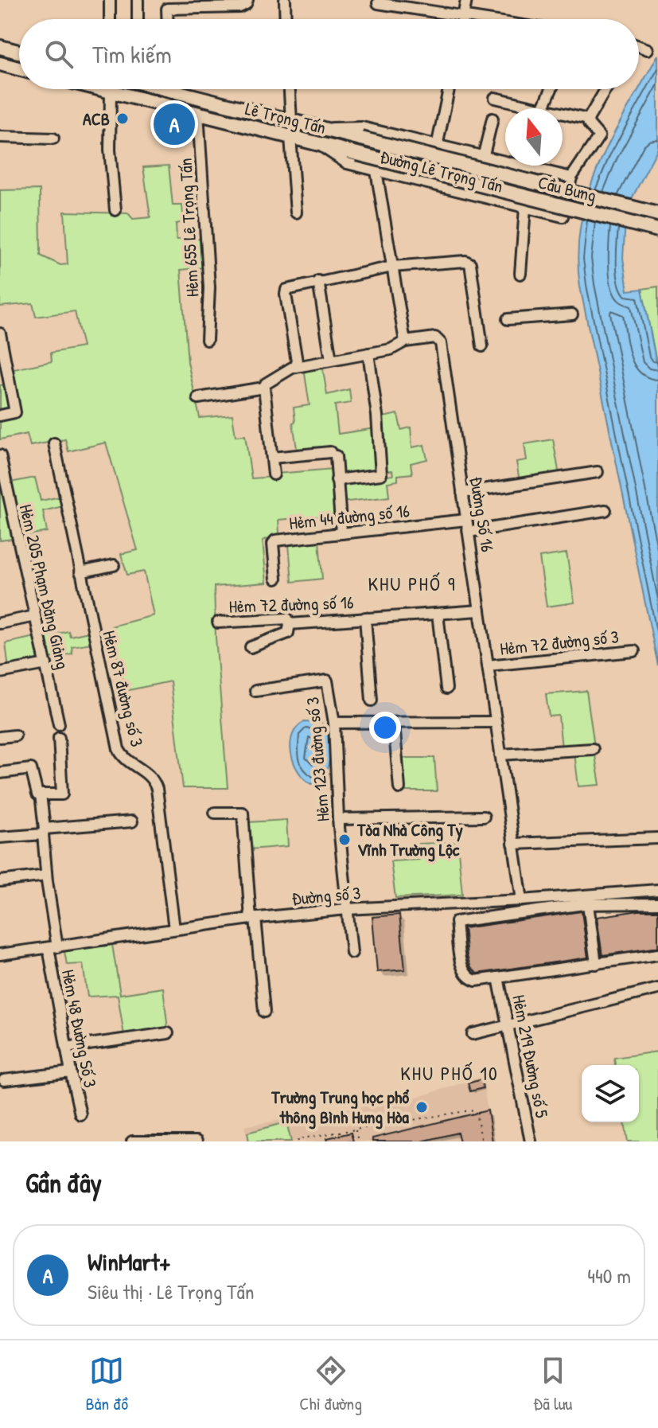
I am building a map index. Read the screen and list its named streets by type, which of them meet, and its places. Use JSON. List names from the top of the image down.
{
  "streets": {
    "main road": ["Lê Trọng Tấn", "Cầu Bưng"],
    "street": [
      "Đường Lê Trọng Tấn",
      "Hẻm 655 Lê Trọng Tấn",
      "Đường Số 16",
      "Hẻm 44 đường số 16",
      "Hẻm 205 Phạm Đăng Giảng",
      "Hẻm 72 đường số 16",
      "Hẻm 72 đường số 3",
      "Hẻm 87 đường số 3",
      "Hẻm 123 đường số 3",
      "Đường số 3",
      "Hẻm 48 Đường Số 3",
      "Hẻm 219 Đường số 5"
    ]
  },
  "crossings": [
    ["Lê Trọng Tấn", "Đường Lê Trọng Tấn"],
    ["Lê Trọng Tấn", "Cầu Bưng"],
    ["Lê Trọng Tấn", "Hẻm 655 Lê Trọng Tấn"],
    ["Đường Số 16", "Hẻm 44 đường số 16"],
    ["Đường Số 16", "Hẻm 72 đường số 16"],
    ["Đường Số 16", "Hẻm 72 đường số 3"],
    ["Đường Số 16", "Đường số 3"],
    ["Hẻm 87 đường số 3", "Đường số 3"],
    ["Hẻm 123 đường số 3", "Đường số 3"],
    ["Đường số 3", "Hẻm 48 Đường Số 3"]
  ],
  "districts": ["KHU PHỐ 9", "KHU PHỐ 10"],
  "places": ["ACB", "Tòa Nhà Công Ty Vĩnh Trường Lộc", "Trường Trung học phổ thông Bình Hưng Hòa"],
  "north": "top",
  "page": {
    "search": "Tìm kiếm",
    "pins": "A",
    "heading": "Gần đây",
    "list": [
      {
        "mark": "A",
        "name": "WinMart+",
        "note": "Siêu thị · Lê Trọng Tấn",
        "value": "440 m"
      }
    ],
    "nav": ["Bản đồ", "Chỉ đường", "Đã lưu"]
  }
}
